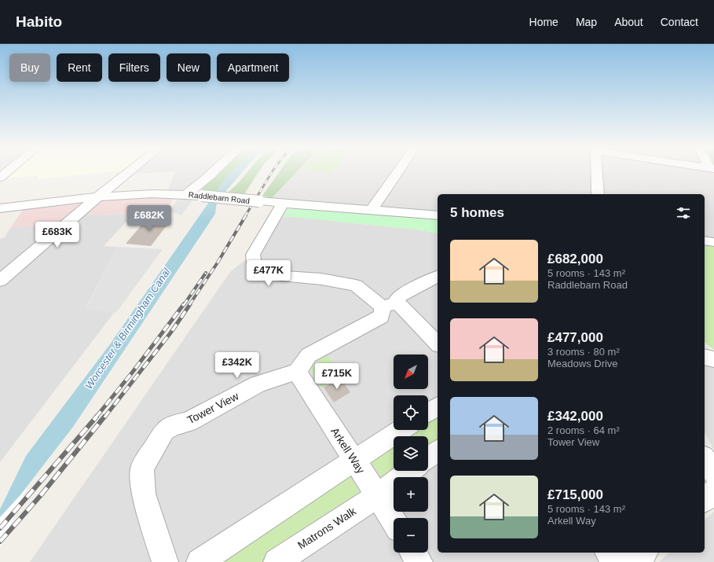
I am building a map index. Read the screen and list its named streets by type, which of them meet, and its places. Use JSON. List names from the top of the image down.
{
  "streets": {
    "street": [
      "Raddlebarn Road",
      "Tower View",
      "Arkell Way",
      "Matrons Walk"
    ]
  },
  "crossings": [
    ["Tower View", "Arkell Way"],
    ["Arkell Way", "Matrons Walk"]
  ],
  "water": ["Worcester & Birmingham Canal"],
  "north": "bottom left",
  "page": {
    "header": "Habito",
    "nav": [
      "Home",
      "Map",
      "About",
      "Contact"
    ],
    "chip": [
      "Buy",
      "Rent",
      "Filters",
      "New",
      "Apartment"
    ],
    "heading": "5 homes",
    "price": [
      "£682K",
      "£683K",
      "£477K",
      "£342K",
      "£715K"
    ],
    "list": [
      {
        "name": "£682,000",
        "note": "5 rooms · 143 m² · Raddlebarn Road"
      },
      {
        "name": "£477,000",
        "note": "3 rooms · 80 m² · Meadows Drive"
      },
      {
        "name": "£342,000",
        "note": "2 rooms · 64 m² · Tower View"
      },
      {
        "name": "£715,000",
        "note": "5 rooms · 143 m² · Arkell Way"
      }
    ],
    "map_buttons": ["+", "−"]
  }
}
